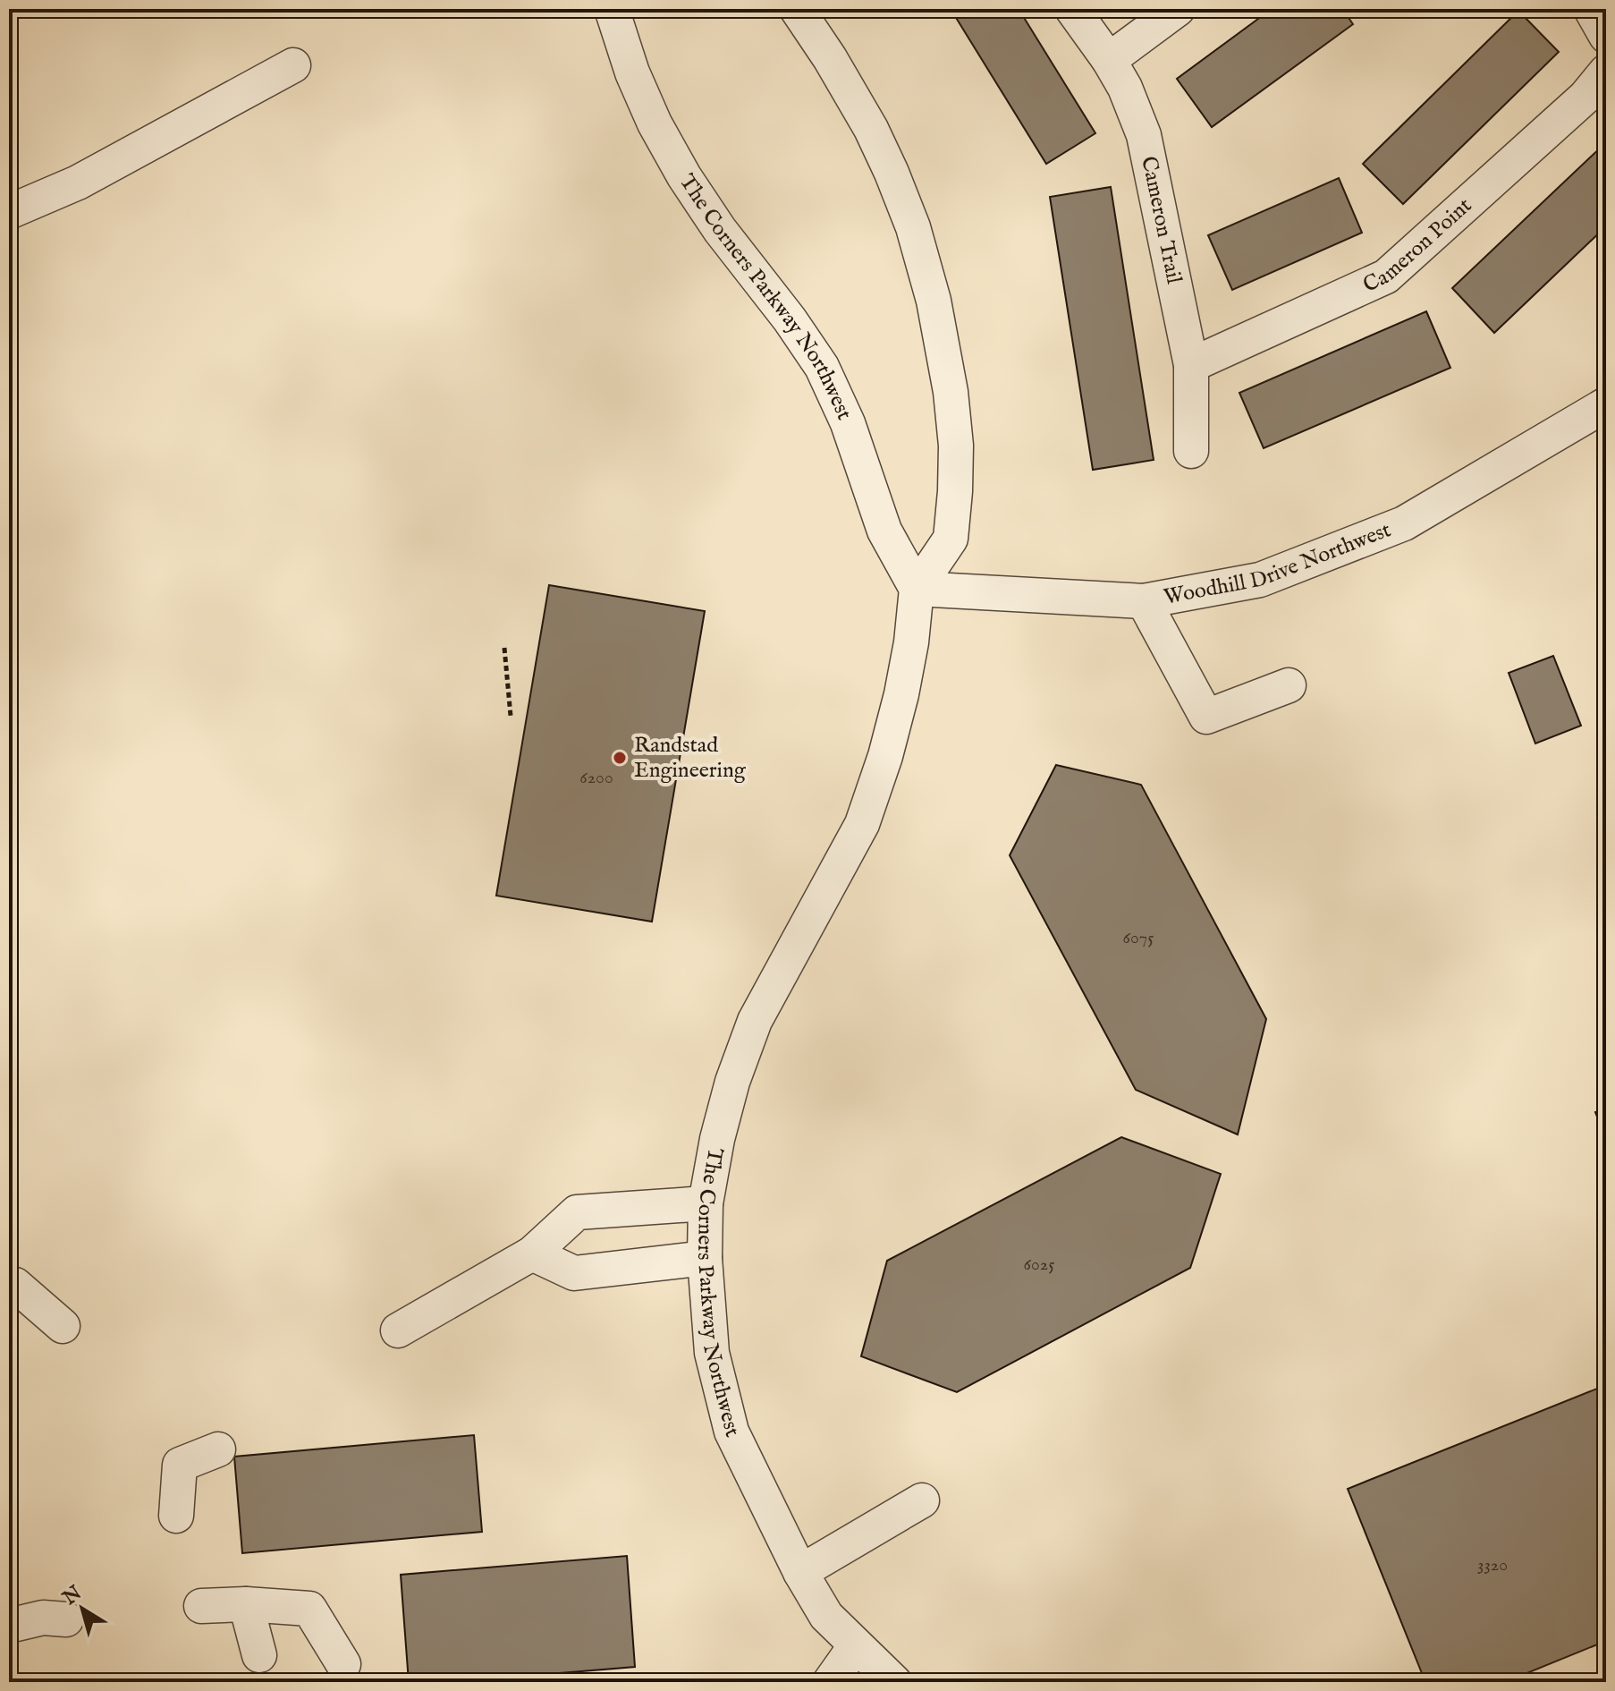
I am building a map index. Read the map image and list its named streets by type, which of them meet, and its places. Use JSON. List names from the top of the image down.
{
  "streets": {
    "street": [
      "Cameron Trail",
      "Cameron Point",
      "The Corners Parkway Northwest",
      "Woodhill Drive Northwest"
    ]
  },
  "crossings": [
    ["Cameron Trail", "Cameron Point"],
    ["The Corners Parkway Northwest", "Woodhill Drive Northwest"]
  ],
  "places": ["Randstad Engineering"],
  "house_numbers": [
    "6200",
    "6075",
    "6025",
    "3320"
  ],
  "north": "top left"
}
